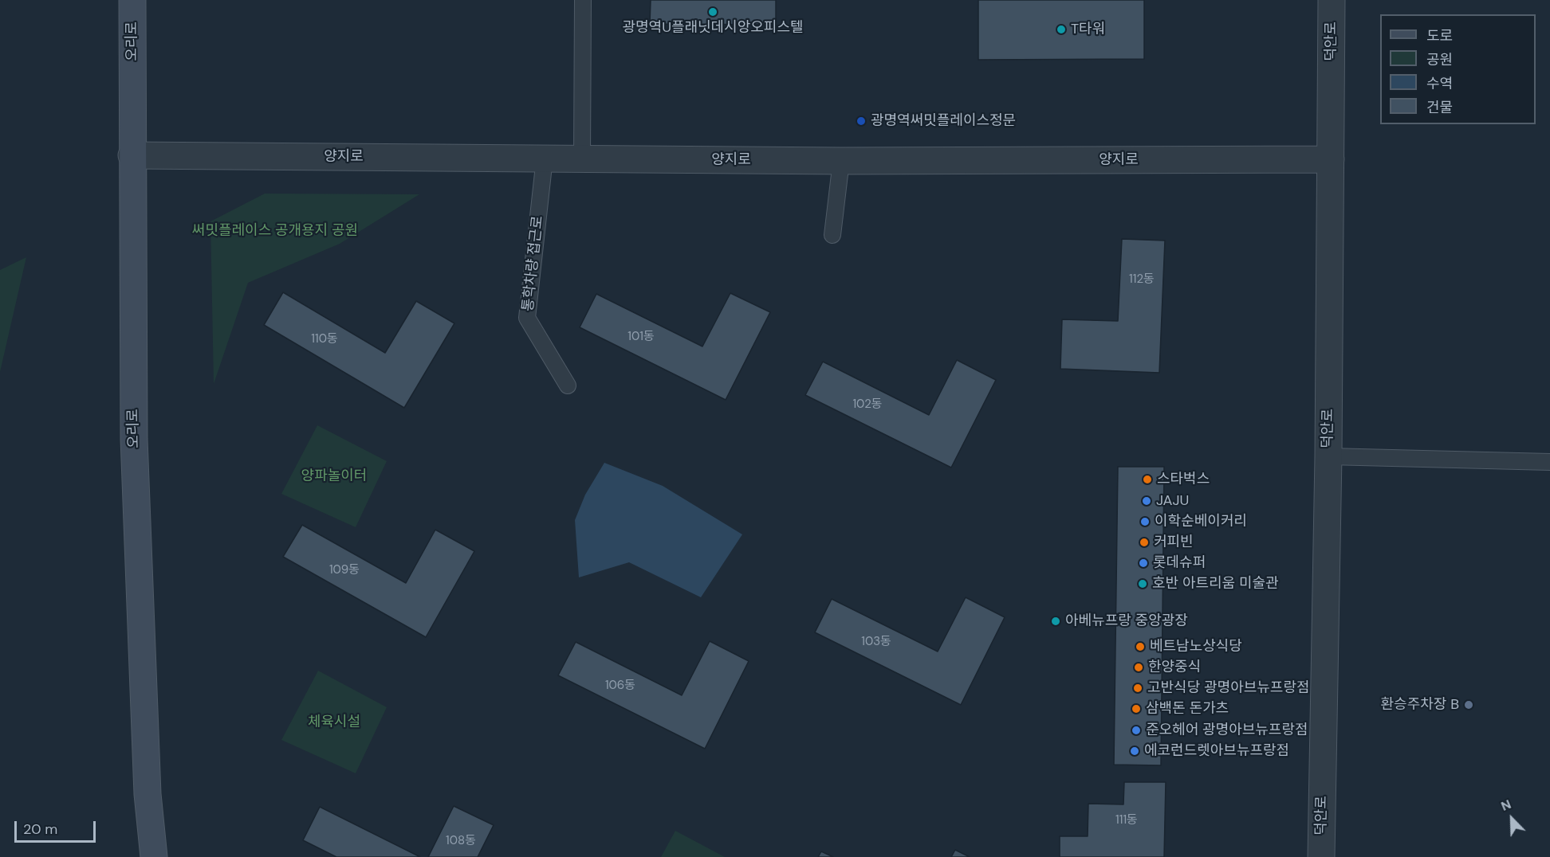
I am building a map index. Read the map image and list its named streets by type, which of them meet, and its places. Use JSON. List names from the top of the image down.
{
  "streets": {
    "main road": ["오리로"],
    "street": ["덕안로", "양지로"],
    "lane": ["통학차량 접근로"]
  },
  "crossings": [
    ["오리로", "양지로"],
    ["덕안로", "양지로"],
    ["양지로", "통학차량 접근로"]
  ],
  "parks": ["써밋플레이스 공개용지 공원", "양파놀이터", "체육시설"],
  "places": [
    "광명역U플래닛데시앙오피스텔",
    "T타워",
    "광명역써밋플레이스정문",
    "스타벅스",
    "JAJU",
    "이학순베이커리",
    "커피빈",
    "롯데슈퍼",
    "호반 아트리움 미술관",
    "아베뉴프랑 중앙광장",
    "베트남노상식당",
    "한양중식",
    "고반식당 광명아브뉴프랑점",
    "환승주차장 B",
    "삼백돈 돈가츠",
    "준오헤어 광명아브뉴프랑점",
    "에코런드렛아브뉴프랑점"
  ],
  "house_numbers": [
    "112동",
    "101동",
    "110동",
    "102동",
    "109동",
    "103동",
    "106동",
    "111동",
    "108동"
  ],
  "legend": [
    "도로",
    "공원",
    "수역",
    "건물"
  ],
  "scale_bar": "20 m",
  "north": "top left"
}
